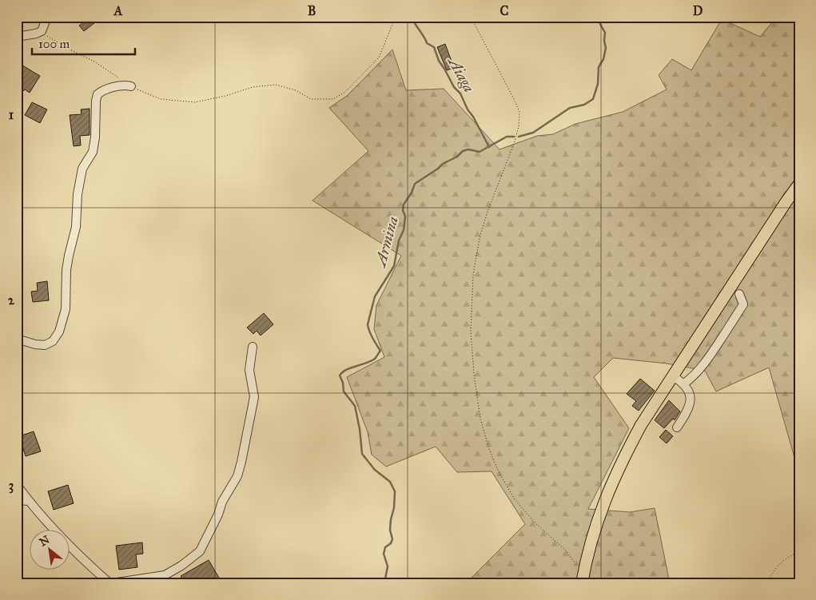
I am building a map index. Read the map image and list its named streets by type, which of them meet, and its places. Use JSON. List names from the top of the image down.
{
  "water": ["Aiaga", "Armina"],
  "scale_bar": "100 m",
  "north": "top left",
  "grid": {
    "columns": [
      "A",
      "B",
      "C",
      "D"
    ],
    "rows": ["1", "2", "3"]
  }
}
